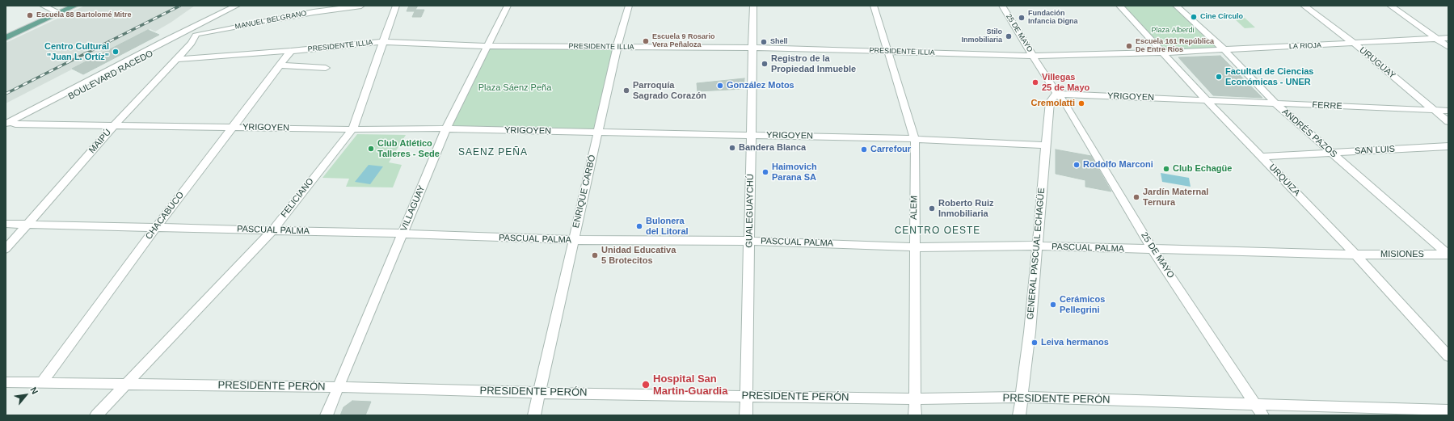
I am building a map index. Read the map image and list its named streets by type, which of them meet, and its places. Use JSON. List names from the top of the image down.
{
  "streets": {
    "street": [
      "MANUEL BELGRANO",
      "25 DE MAYO",
      "PRESIDENTE ILLIA",
      "LA RIOJA",
      "URUGUAY",
      "BOULEVARD RACEDO",
      "YRIGOYEN",
      "FERRE",
      "ANDRÉS PAZOS",
      "MAIPÚ",
      "SAN LUIS",
      "URQUIZA",
      "ENRIQUE CARBÓ",
      "FELICIANO",
      "ALEM",
      "VILLAGUAY",
      "GUALEGUAYCHÚ",
      "CHACABUCO",
      "PASCUAL PALMA",
      "GENERAL PASCUAL ECHAGÜE",
      "MISIONES",
      "PRESIDENTE PERÓN"
    ]
  },
  "crossings": [
    ["MANUEL BELGRANO", "BOULEVARD RACEDO"],
    ["MANUEL BELGRANO", "MAIPÚ"],
    ["25 DE MAYO", "PRESIDENTE ILLIA"],
    ["25 DE MAYO", "YRIGOYEN"],
    ["25 DE MAYO", "PASCUAL PALMA"],
    ["25 DE MAYO", "GENERAL PASCUAL ECHAGÜE"],
    ["25 DE MAYO", "PRESIDENTE PERÓN"],
    ["PRESIDENTE ILLIA", "LA RIOJA"],
    ["PRESIDENTE ILLIA", "MAIPÚ"],
    ["PRESIDENTE ILLIA", "URQUIZA"],
    ["PRESIDENTE ILLIA", "ENRIQUE CARBÓ"],
    ["PRESIDENTE ILLIA", "FELICIANO"],
    ["PRESIDENTE ILLIA", "ALEM"],
    ["PRESIDENTE ILLIA", "VILLAGUAY"],
    ["PRESIDENTE ILLIA", "GUALEGUAYCHÚ"],
    ["PRESIDENTE ILLIA", "CHACABUCO"],
    ["LA RIOJA", "URUGUAY"],
    ["LA RIOJA", "ANDRÉS PAZOS"],
    ["LA RIOJA", "URQUIZA"],
    ["URUGUAY", "FERRE"],
    ["BOULEVARD RACEDO", "YRIGOYEN"],
    ["BOULEVARD RACEDO", "MAIPÚ"],
    ["YRIGOYEN", "FERRE"],
    ["YRIGOYEN", "MAIPÚ"],
    ["YRIGOYEN", "URQUIZA"],
    ["YRIGOYEN", "ENRIQUE CARBÓ"],
    ["YRIGOYEN", "FELICIANO"],
    ["YRIGOYEN", "ALEM"],
    ["YRIGOYEN", "VILLAGUAY"],
    ["YRIGOYEN", "GUALEGUAYCHÚ"],
    ["YRIGOYEN", "CHACABUCO"],
    ["YRIGOYEN", "GENERAL PASCUAL ECHAGÜE"],
    ["FERRE", "ANDRÉS PAZOS"],
    ["FERRE", "URQUIZA"],
    ["ANDRÉS PAZOS", "SAN LUIS"],
    ["ANDRÉS PAZOS", "MISIONES"],
    ["MAIPÚ", "PASCUAL PALMA"],
    ["SAN LUIS", "URQUIZA"],
    ["URQUIZA", "PASCUAL PALMA"],
    ["URQUIZA", "MISIONES"],
    ["ENRIQUE CARBÓ", "PASCUAL PALMA"],
    ["ENRIQUE CARBÓ", "PRESIDENTE PERÓN"],
    ["FELICIANO", "PASCUAL PALMA"],
    ["FELICIANO", "PRESIDENTE PERÓN"],
    ["ALEM", "PASCUAL PALMA"],
    ["ALEM", "PRESIDENTE PERÓN"],
    ["VILLAGUAY", "PASCUAL PALMA"],
    ["VILLAGUAY", "PRESIDENTE PERÓN"],
    ["GUALEGUAYCHÚ", "PASCUAL PALMA"],
    ["GUALEGUAYCHÚ", "PRESIDENTE PERÓN"],
    ["CHACABUCO", "PASCUAL PALMA"],
    ["CHACABUCO", "PRESIDENTE PERÓN"],
    ["PASCUAL PALMA", "GENERAL PASCUAL ECHAGÜE"],
    ["PASCUAL PALMA", "MISIONES"],
    ["GENERAL PASCUAL ECHAGÜE", "PRESIDENTE PERÓN"]
  ],
  "districts": ["SAENZ PEÑA", "CENTRO OESTE"],
  "parks": ["Plaza Alberdi", "Plaza Sáenz Peña"],
  "places": [
    "Escuela 88 Bartolomé Mitre",
    "Cine Círculo",
    "Fundación Infancia Digna",
    "Stilo Inmobiliaria",
    "Escuela 9 Rosario Vera Peñaloza",
    "Shell",
    "Escuela 161 República De Entre Rios",
    "Centro Cultural \"Juan L. Ortíz\"",
    "Registro de la Propiedad Inmueble",
    "Facultad de Ciencias Económicas - UNER",
    "Villegas 25 de Mayo",
    "González Motos",
    "Parroquía Sagrado Corazón",
    "Cremolatti",
    "Bandera Blanca",
    "Club Atlético Talleres - Sede",
    "Carrefour",
    "Rodolfo Marconi",
    "Club Echagüe",
    "Haimovich Parana SA",
    "Jardín Maternal Ternura",
    "Roberto Ruiz Inmobiliaria",
    "Bulonera del Litoral",
    "Unidad Educativa 5 Brotecitos",
    "Cerámicos Pellegrini",
    "Leiva hermanos",
    "Hospital San Martin-Guardia"
  ],
  "north": "top right"
}
